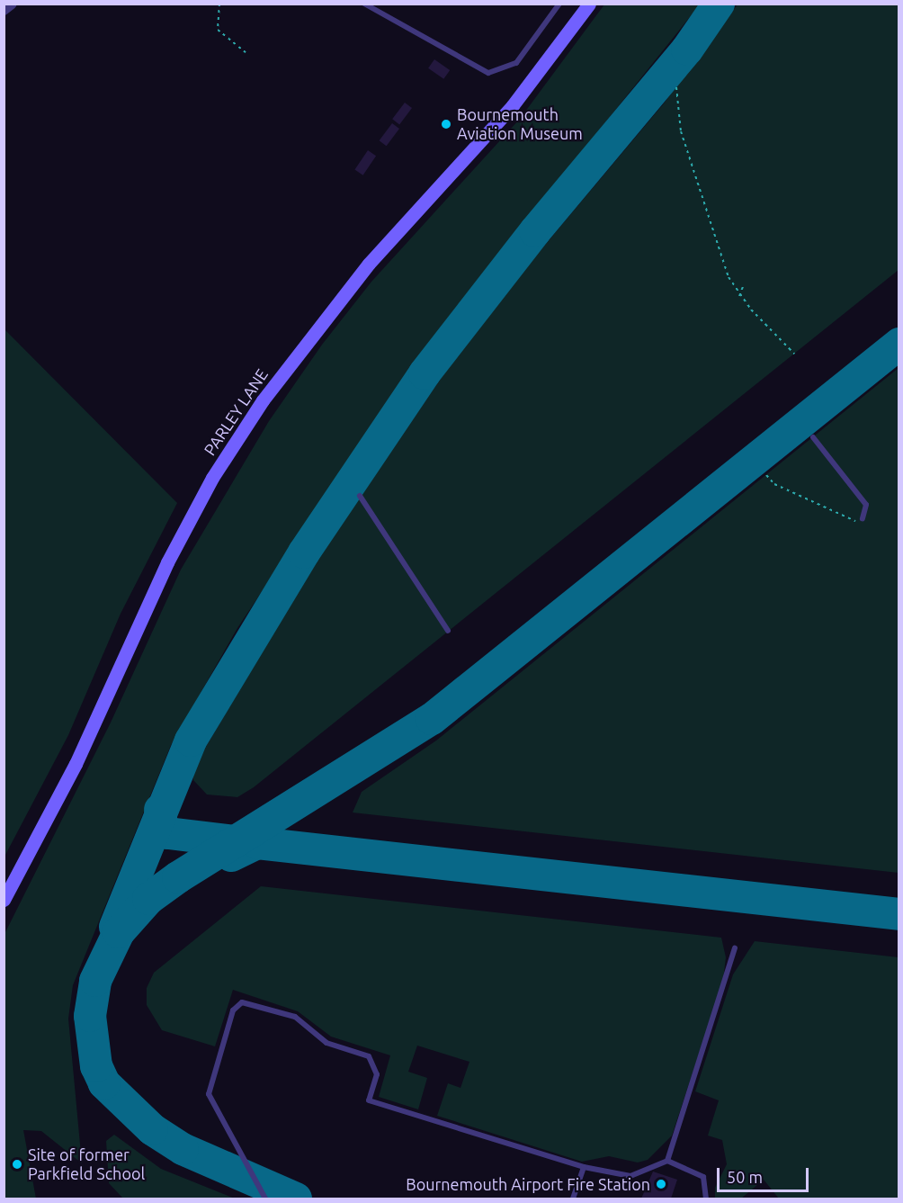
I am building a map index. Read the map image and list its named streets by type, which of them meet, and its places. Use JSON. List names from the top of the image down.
{
  "streets": {
    "main road": ["PARLEY LANE"]
  },
  "places": ["Bournemouth Aviation Museum", "Site of former Parkfield School", "Bournemouth Airport Fire Station"],
  "scale_bar": "50 m"
}
